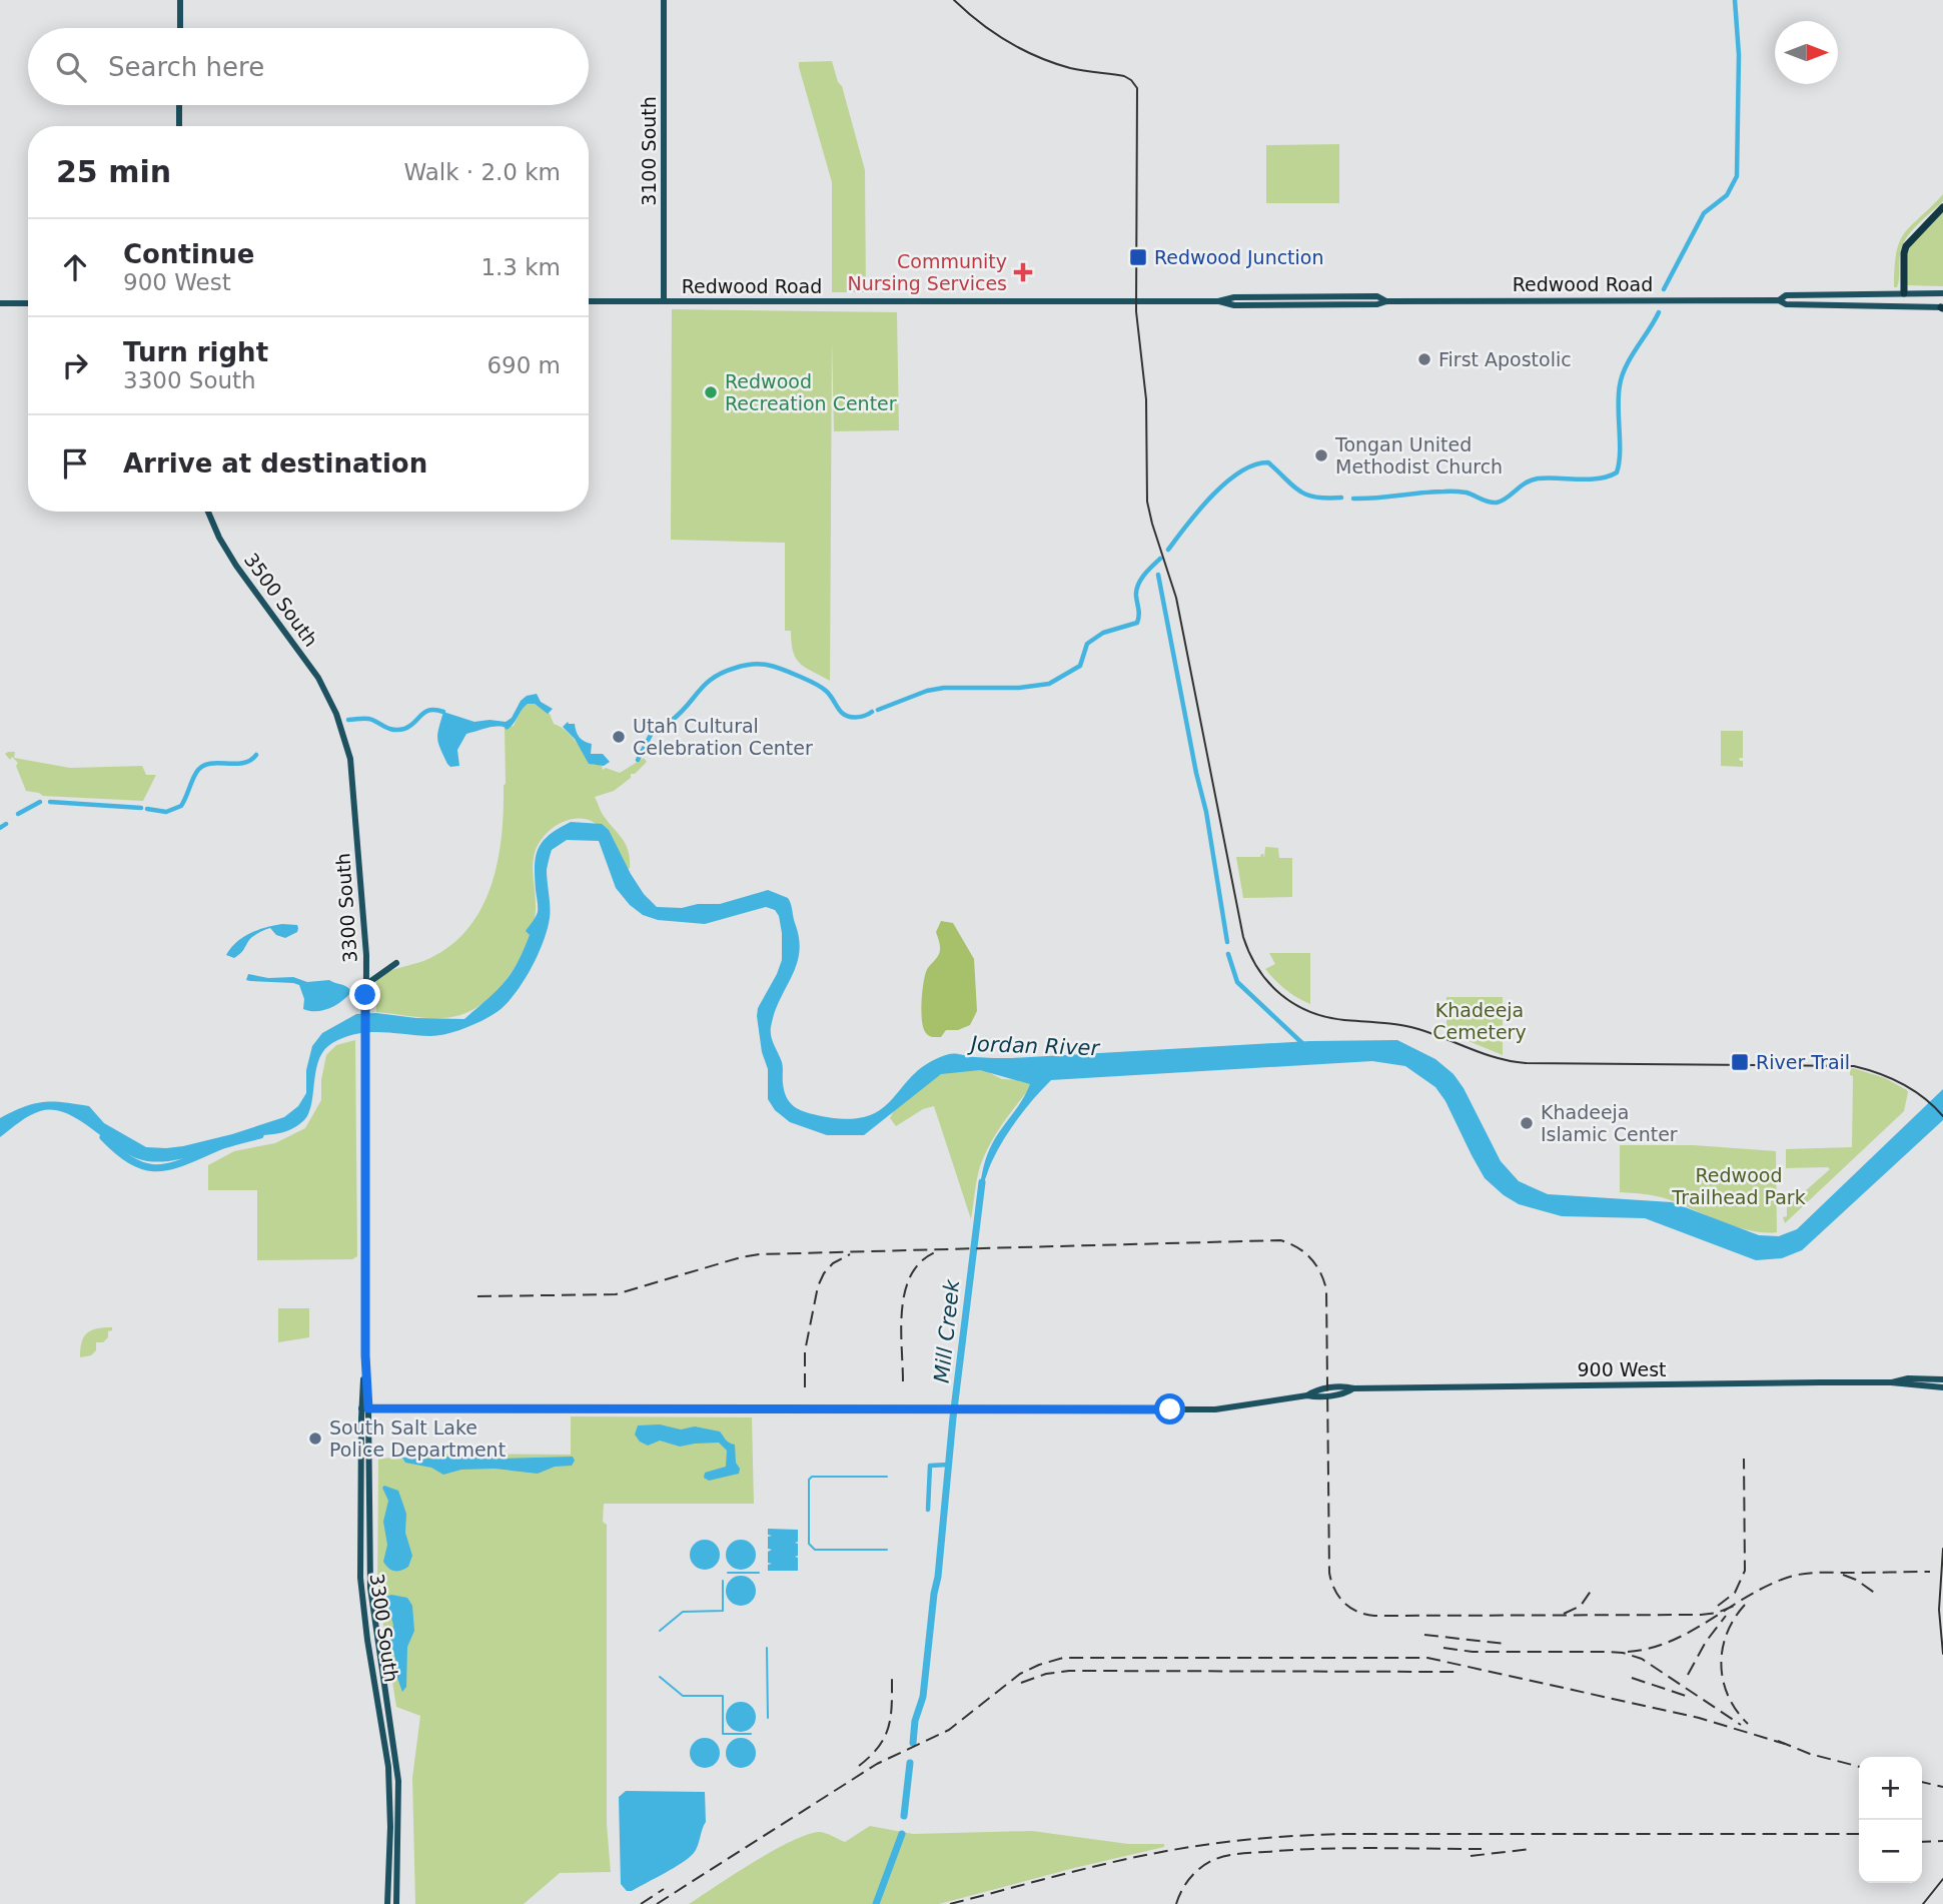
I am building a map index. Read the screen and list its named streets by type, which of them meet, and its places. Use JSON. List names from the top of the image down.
{
  "streets": {
    "main road": [
      "3100 South",
      "Redwood Road",
      "3500 South",
      "3300 South",
      "900 West"
    ]
  },
  "crossings": [
    ["3100 South", "Redwood Road"],
    ["3500 South", "3300 South"],
    ["3300 South", "900 West"]
  ],
  "water": ["Jordan River", "Mill Creek"],
  "parks": ["Khadeeja Cemetery", "Redwood Trailhead Park"],
  "places": {
    "transit": ["Redwood Junction", "River Trail"],
    "health": ["Community Nursing Services"],
    "other": [
      "First Apostolic",
      "Redwood Recreation Center",
      "Tongan United Methodist Church",
      "Utah Cultural Celebration Center",
      "Khadeeja Islamic Center",
      "South Salt Lake Police Department"
    ]
  },
  "north": "right",
  "page": {
    "search": "Search here",
    "heading": ["25 min", "Walk · 2.0 km"],
    "list": [
      ["Continue", "900 West", "1.3 km"],
      ["Turn right", "3300 South", "690 m"],
      "Arrive at destination"
    ],
    "map_buttons": ["+", "−"]
  }
}
